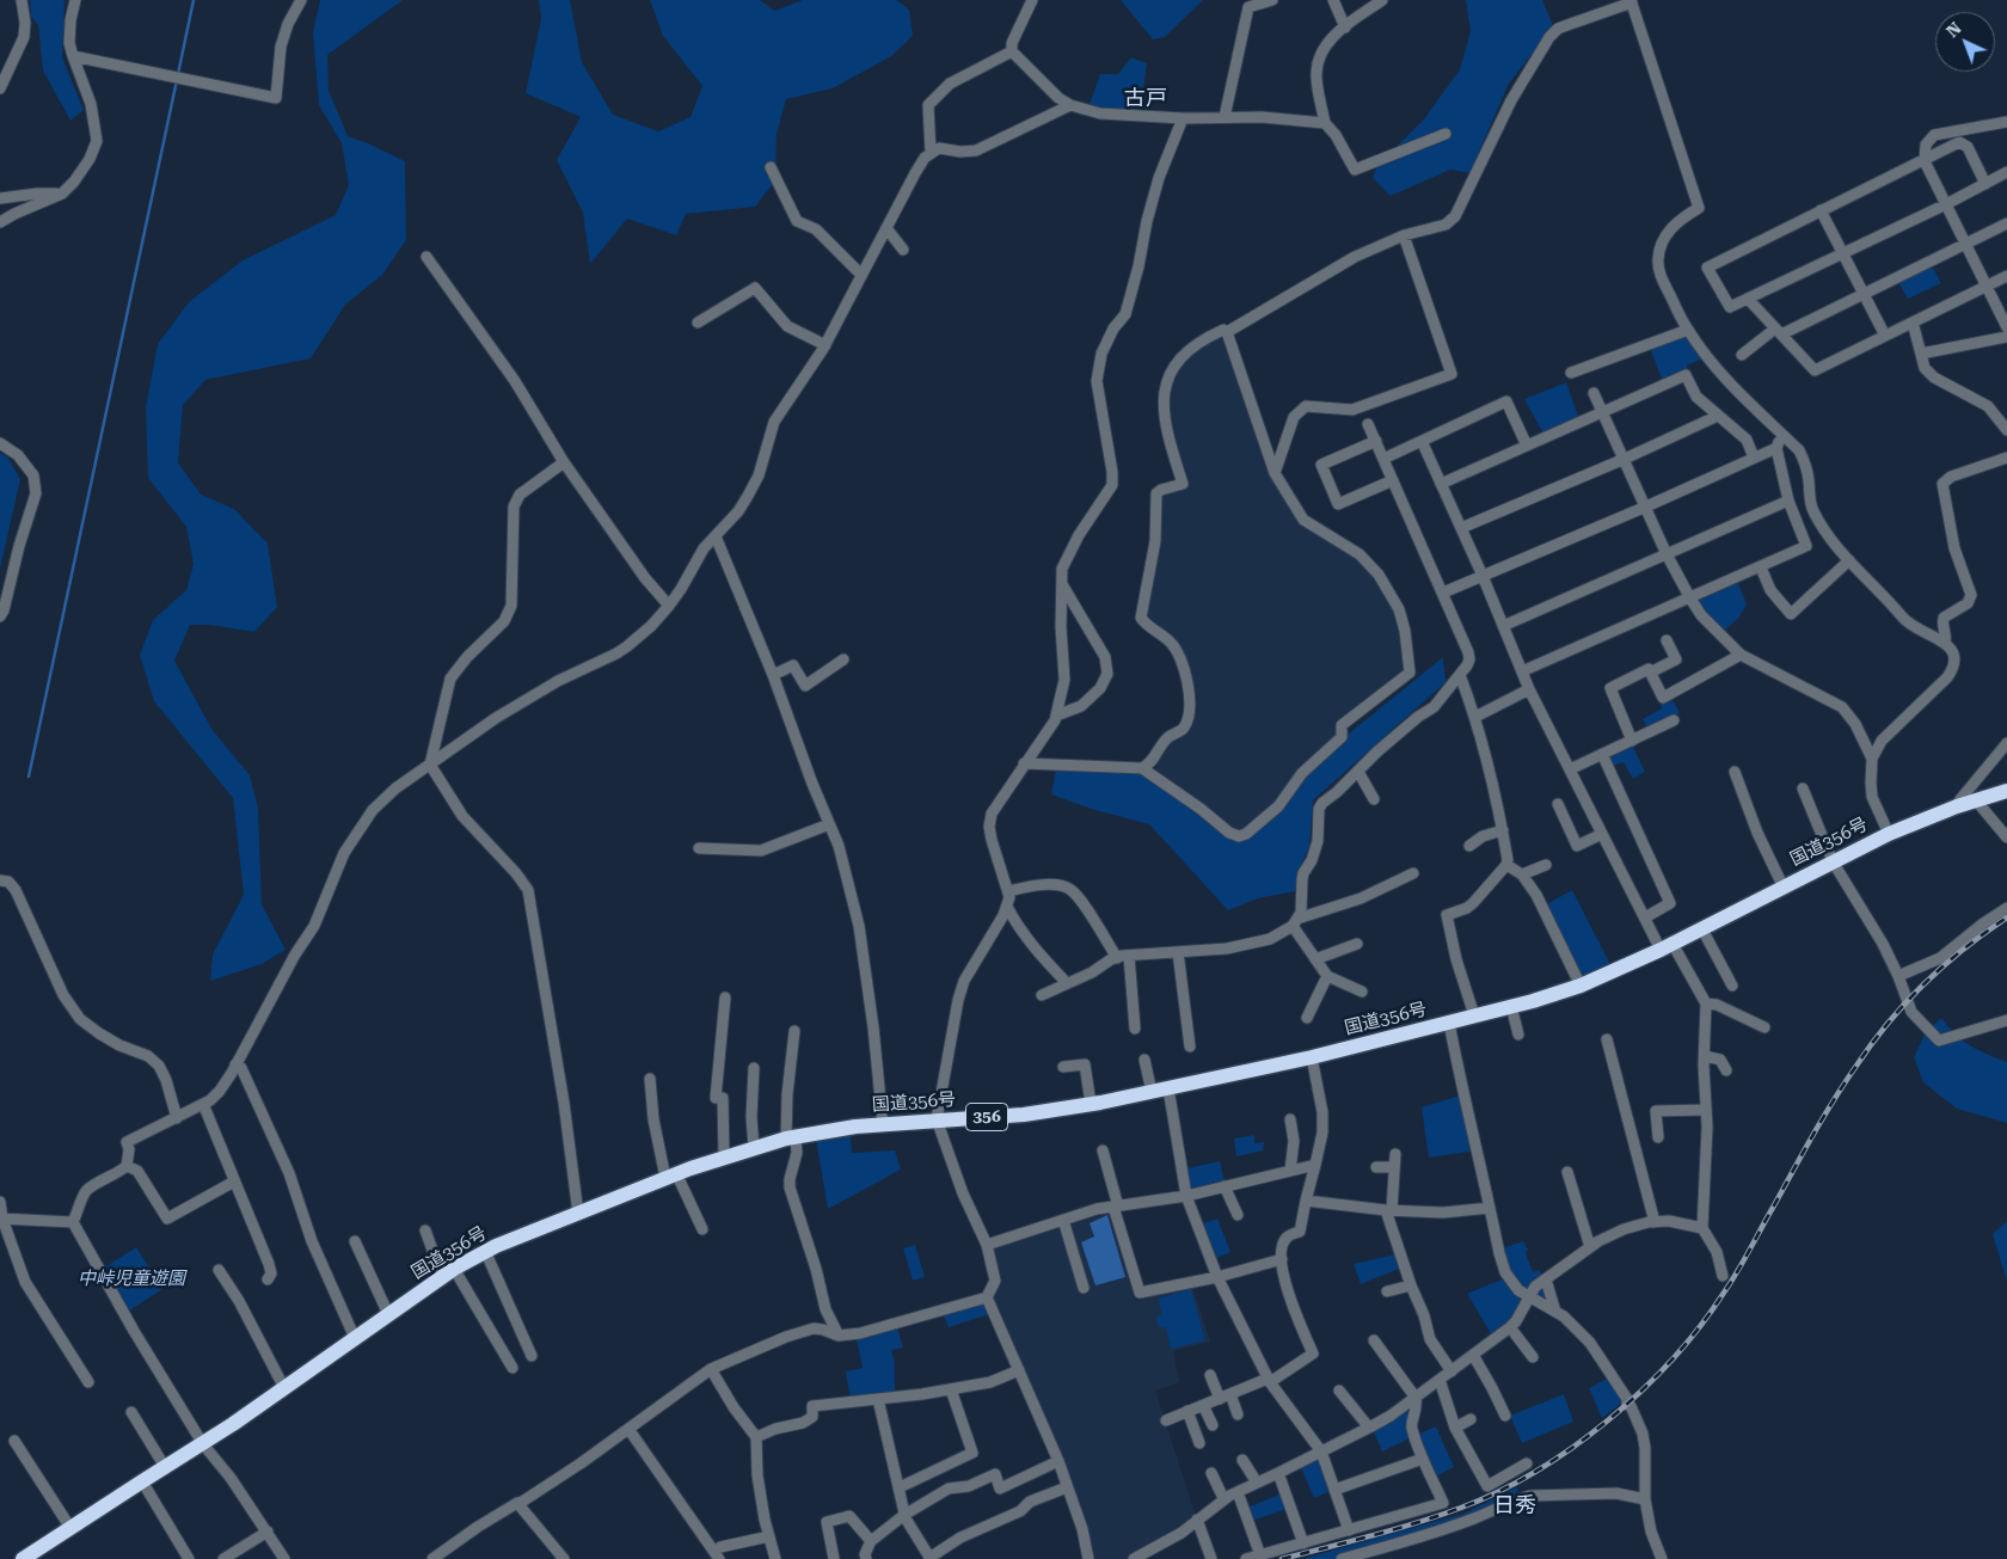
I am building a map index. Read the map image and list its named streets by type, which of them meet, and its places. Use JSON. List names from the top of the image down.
{
  "streets": {
    "highway": ["国道356号", "356"]
  },
  "districts": ["古戸", "日秀"],
  "parks": ["中峠児童遊園"],
  "north": "top left"
}
